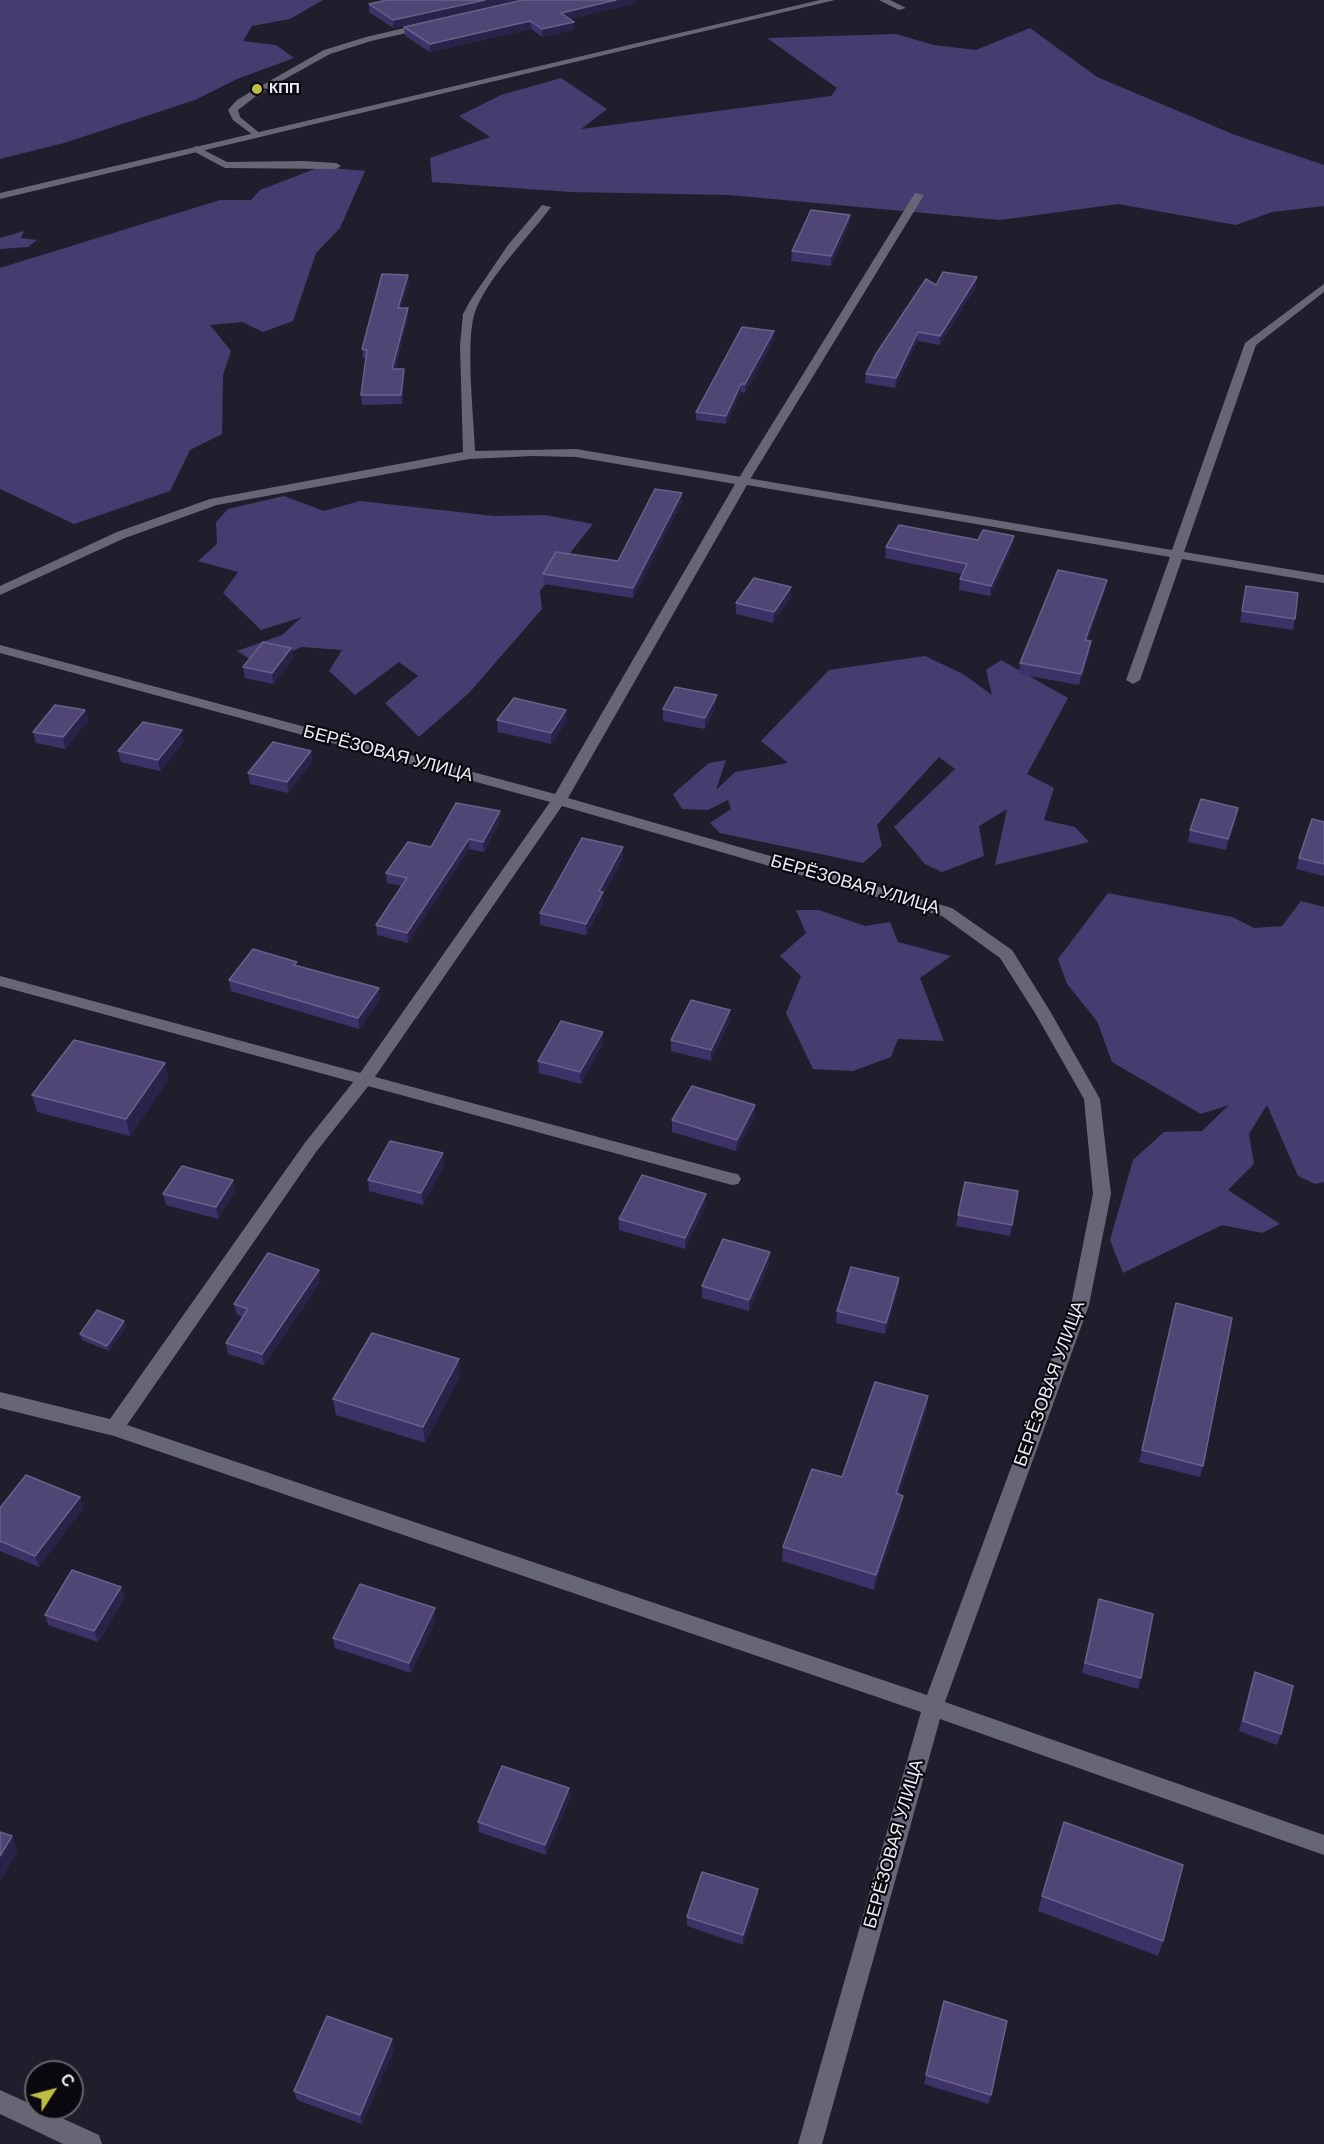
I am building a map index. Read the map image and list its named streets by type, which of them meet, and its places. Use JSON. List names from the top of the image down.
{
  "streets": {
    "street": ["БЕРЁЗОВАЯ УЛИЦА"]
  },
  "places": ["КПП"],
  "north": "top right"
}
